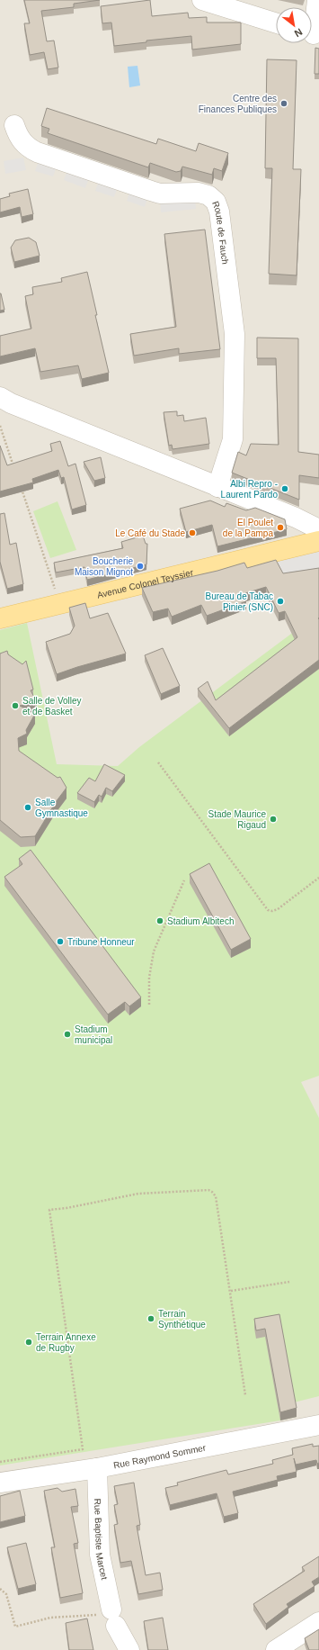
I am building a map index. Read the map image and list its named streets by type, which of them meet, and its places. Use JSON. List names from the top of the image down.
{
  "streets": {
    "main road": ["Avenue Colonel Teyssier"],
    "street": ["Route de Fauch", "Rue Raymond Sommer", "Rue Baptiste Marcet"]
  },
  "crossings": [
    ["Rue Raymond Sommer", "Rue Baptiste Marcet"]
  ],
  "places": [
    "Centre des Finances Publiques",
    "Albi Repro - Laurent Pardo",
    "El Poulet de la Pampa",
    "Le Café du Stade",
    "Boucherie Maison Mignot",
    "Bureau de Tabac Pinier (SNC)",
    "Salle de Volley et de Basket",
    "Salle Gymnastique",
    "Stade Maurice Rigaud",
    "Stadium Albitech",
    "Tribune Honneur",
    "Stadium municipal",
    "Terrain Synthétique",
    "Terrain Annexe de Rugby"
  ],
  "north": "bottom right"
}
